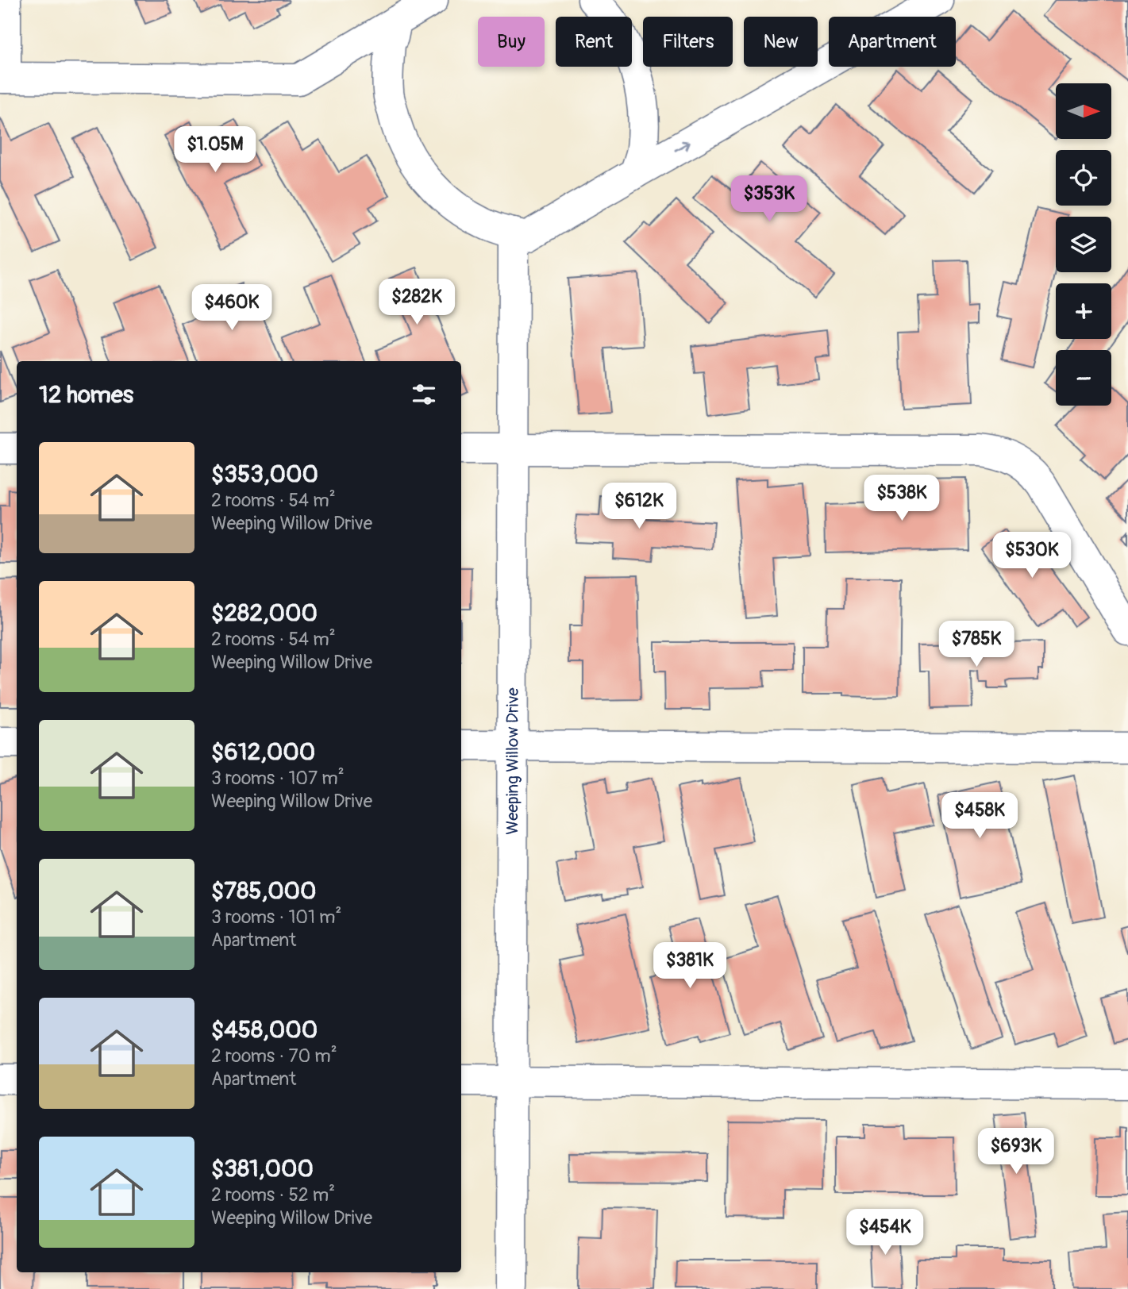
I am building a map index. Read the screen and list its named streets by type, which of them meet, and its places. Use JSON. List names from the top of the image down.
{
  "streets": {
    "street": ["Weeping Willow Drive"]
  },
  "north": "right",
  "page": {
    "chip": [
      "Buy",
      "Rent",
      "Filters",
      "New",
      "Apartment"
    ],
    "map_buttons": ["+", "−"],
    "price": [
      "$1.05M",
      "$353K",
      "$282K",
      "$460K",
      "$538K",
      "$612K",
      "$530K",
      "$785K",
      "$458K",
      "$381K",
      "$693K",
      "$454K"
    ],
    "heading": "12 homes",
    "list": [
      {
        "name": "$353,000",
        "note": "2 rooms · 54 m² · Weeping Willow Drive"
      },
      {
        "name": "$282,000",
        "note": "2 rooms · 54 m² · Weeping Willow Drive"
      },
      {
        "name": "$612,000",
        "note": "3 rooms · 107 m² · Weeping Willow Drive"
      },
      {
        "name": "$785,000",
        "note": "3 rooms · 101 m² · Apartment"
      },
      {
        "name": "$458,000",
        "note": "2 rooms · 70 m² · Apartment"
      },
      {
        "name": "$381,000",
        "note": "2 rooms · 52 m² · Weeping Willow Drive"
      }
    ]
  }
}
